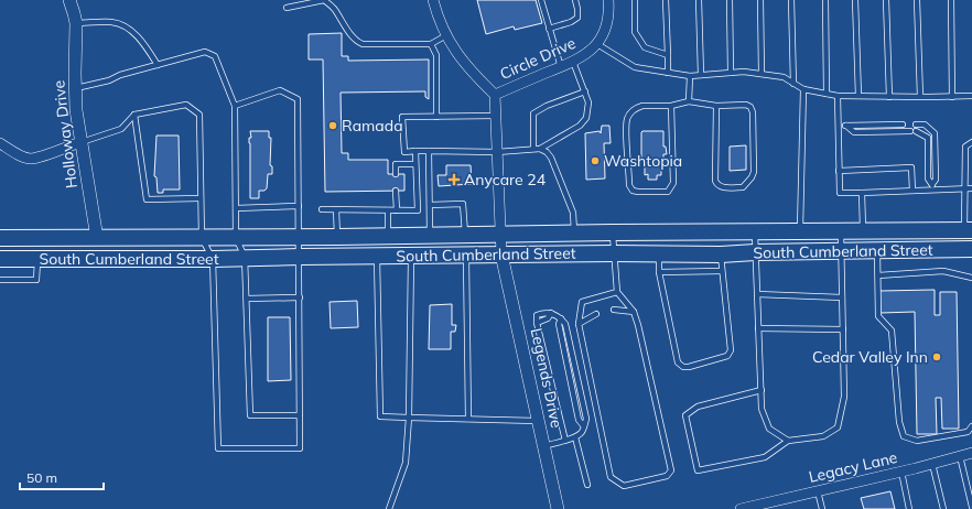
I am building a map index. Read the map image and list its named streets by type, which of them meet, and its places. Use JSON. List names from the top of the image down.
{
  "streets": {
    "main road": ["South Cumberland Street"],
    "street": [
      "Circle Drive",
      "Holloway Drive",
      "Legends Drive",
      "Legacy Lane"
    ]
  },
  "crossings": [
    ["Holloway Drive", "South Cumberland Street"],
    ["South Cumberland Street", "Legends Drive"]
  ],
  "places": {
    "other": ["Ramada", "Washtopia", "Cedar Valley Inn"],
    "health": ["Anycare 24"]
  },
  "scale_bar": "50 m"
}
